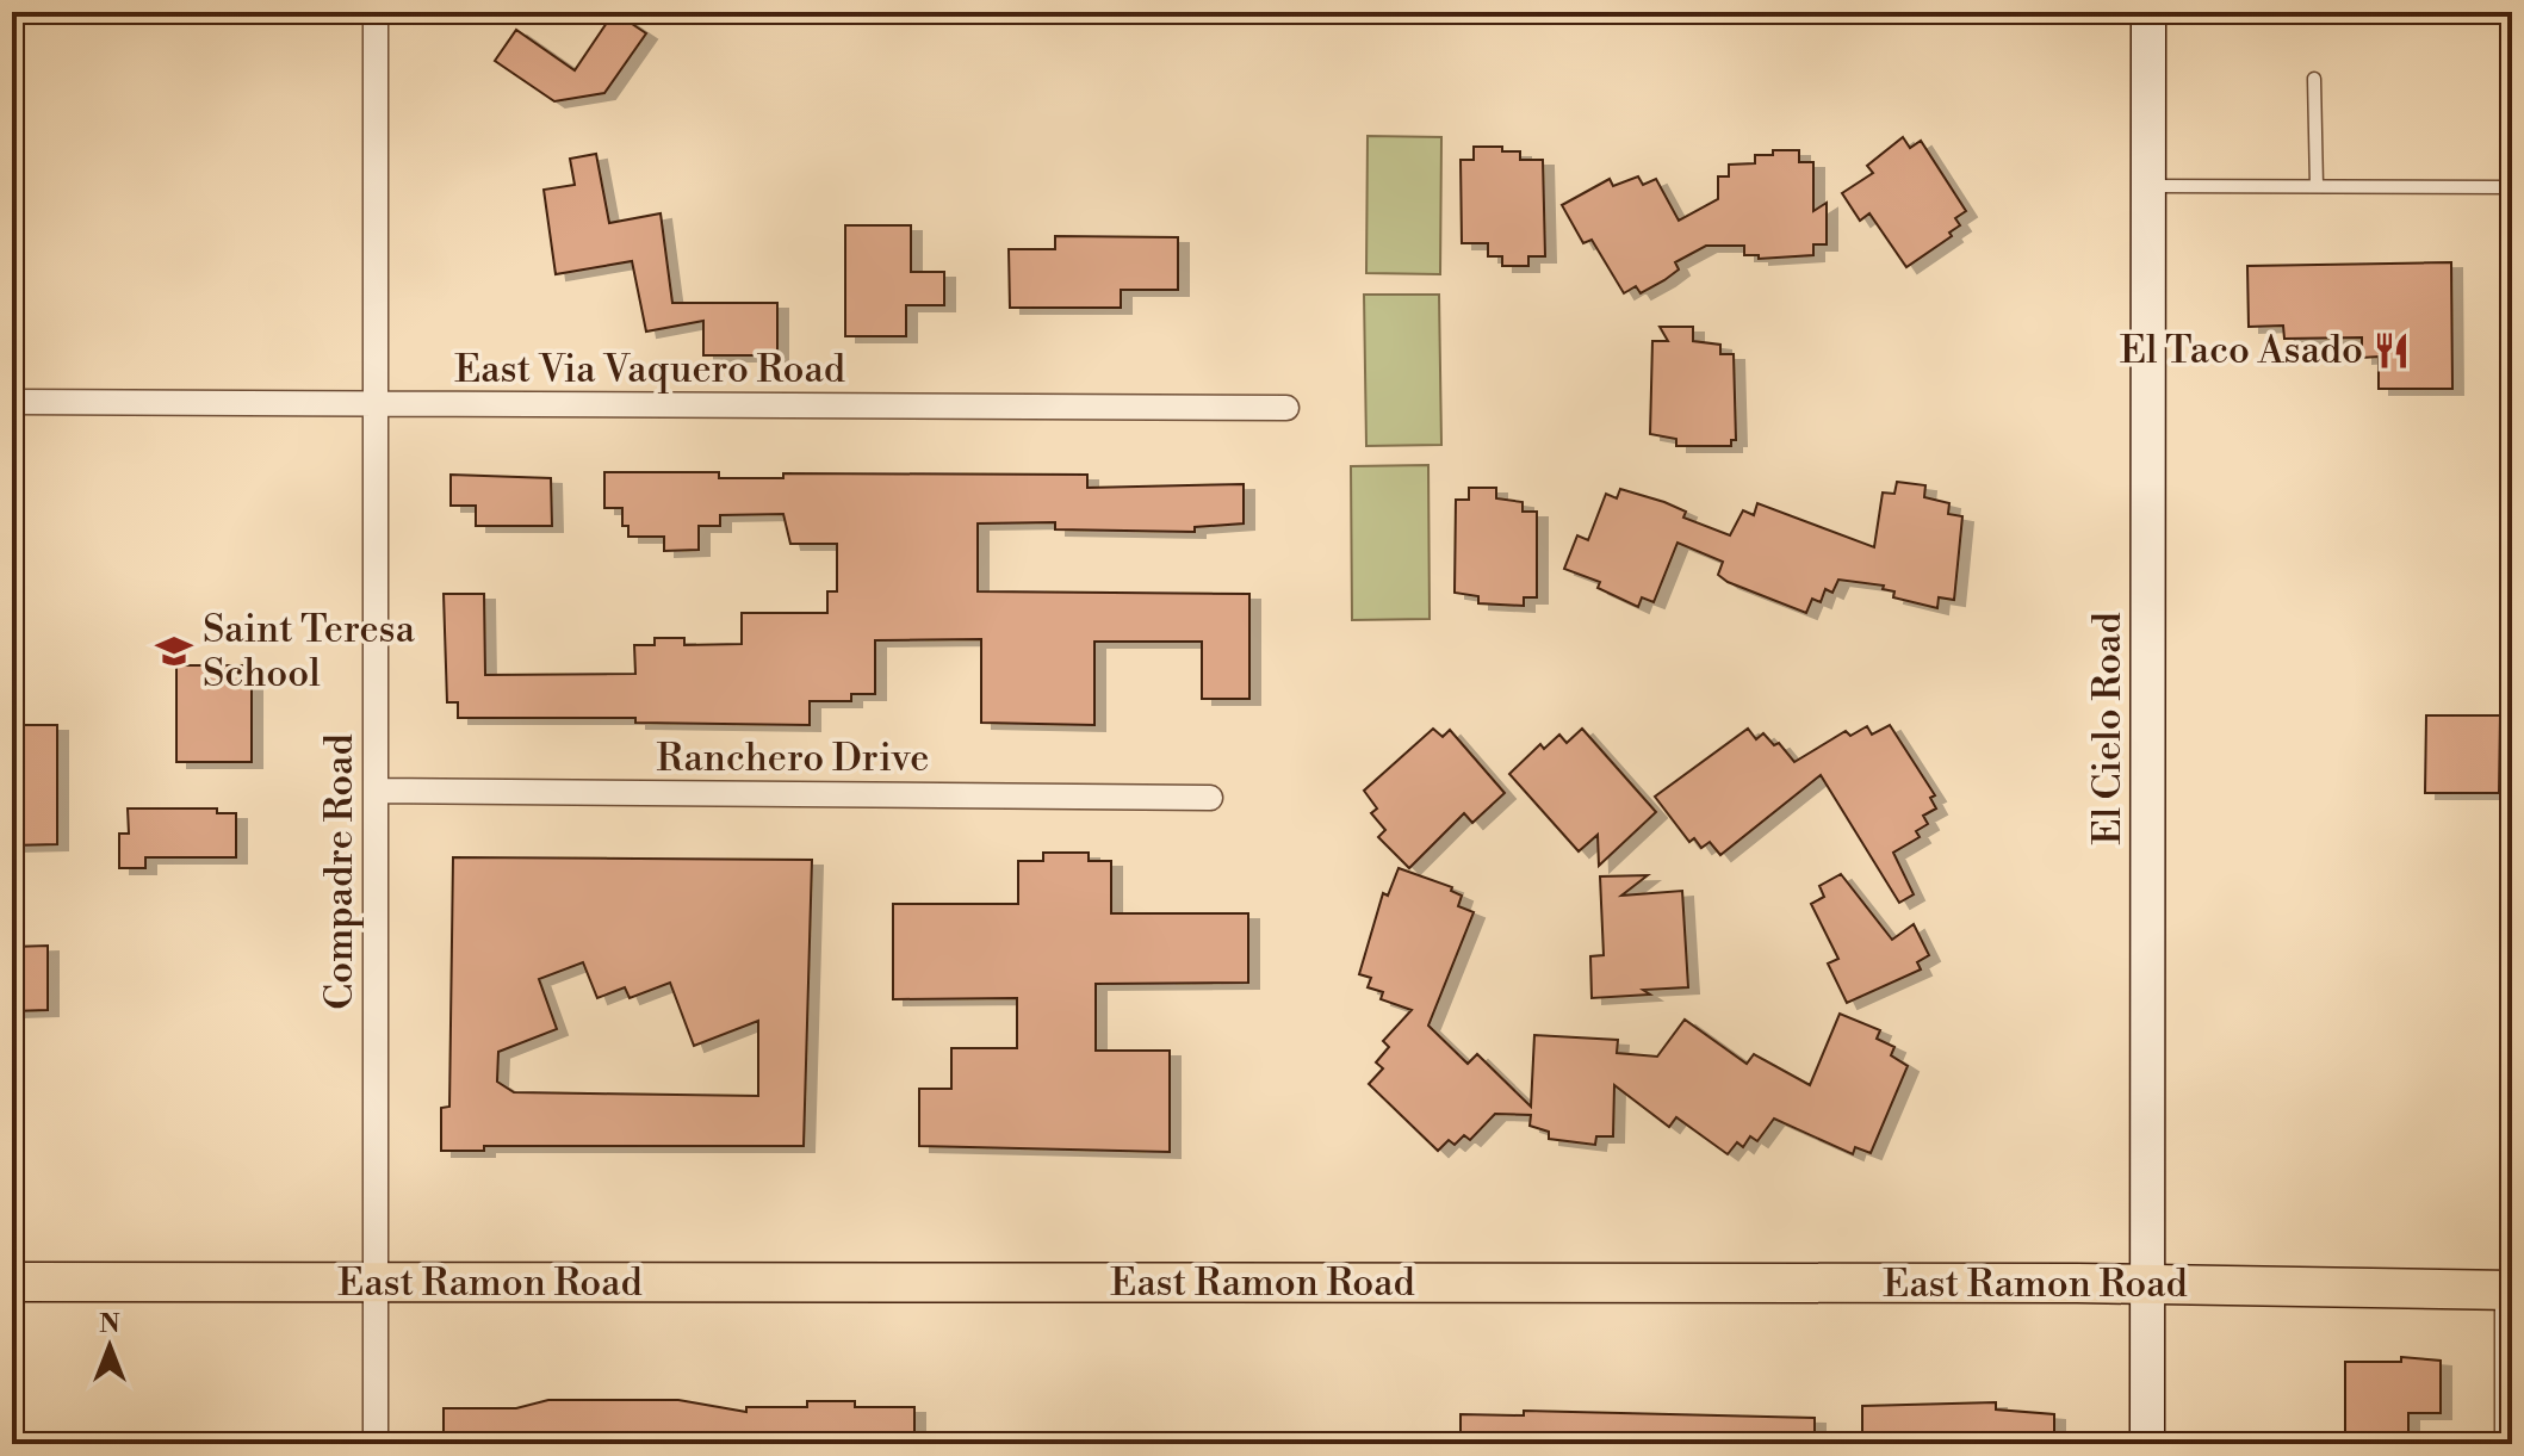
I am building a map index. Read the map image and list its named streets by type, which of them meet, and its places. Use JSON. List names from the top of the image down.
{
  "streets": {
    "main road": ["El Cielo Road", "East Ramon Road"],
    "street": ["East Via Vaquero Road", "Ranchero Drive", "Compadre Road"]
  },
  "crossings": [
    ["East Via Vaquero Road", "Compadre Road"],
    ["El Cielo Road", "East Ramon Road"],
    ["Ranchero Drive", "Compadre Road"],
    ["Compadre Road", "East Ramon Road"]
  ],
  "places": {
    "restaurant": ["El Taco Asado"],
    "school or university": ["Saint Teresa School"]
  },
  "north": "top"
}
